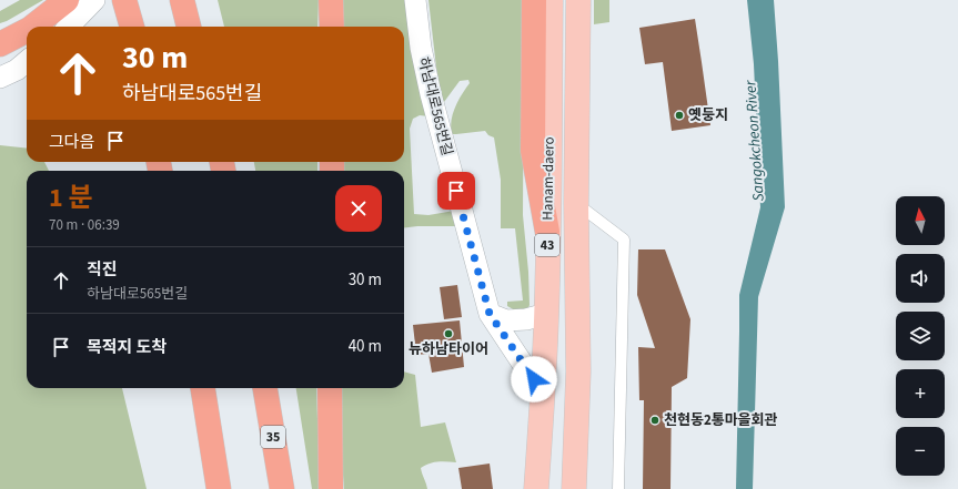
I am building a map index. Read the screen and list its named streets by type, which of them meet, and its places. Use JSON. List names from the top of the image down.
{
  "streets": {
    "highway": ["35"],
    "main road": ["Hanam-daero", "43"],
    "street": ["하남대로565번길"]
  },
  "crossings": [
    ["하남대로565번길", "Hanam-daero"]
  ],
  "water": ["Sangokcheon River"],
  "places": ["옛둥지", "뉴하남타이어", "천현동2통마을회관"],
  "north": "top",
  "page": {
    "turn": ["30 m", "하남대로565번길"],
    "then": "그다음",
    "heading": ["1 분", "70 m · 06:39"],
    "map_buttons": ["+", "−"],
    "list": [
      {
        "name": "직진",
        "note": "하남대로565번길",
        "value": "30 m"
      },
      {
        "name": "목적지 도착",
        "value": "40 m"
      }
    ]
  }
}
